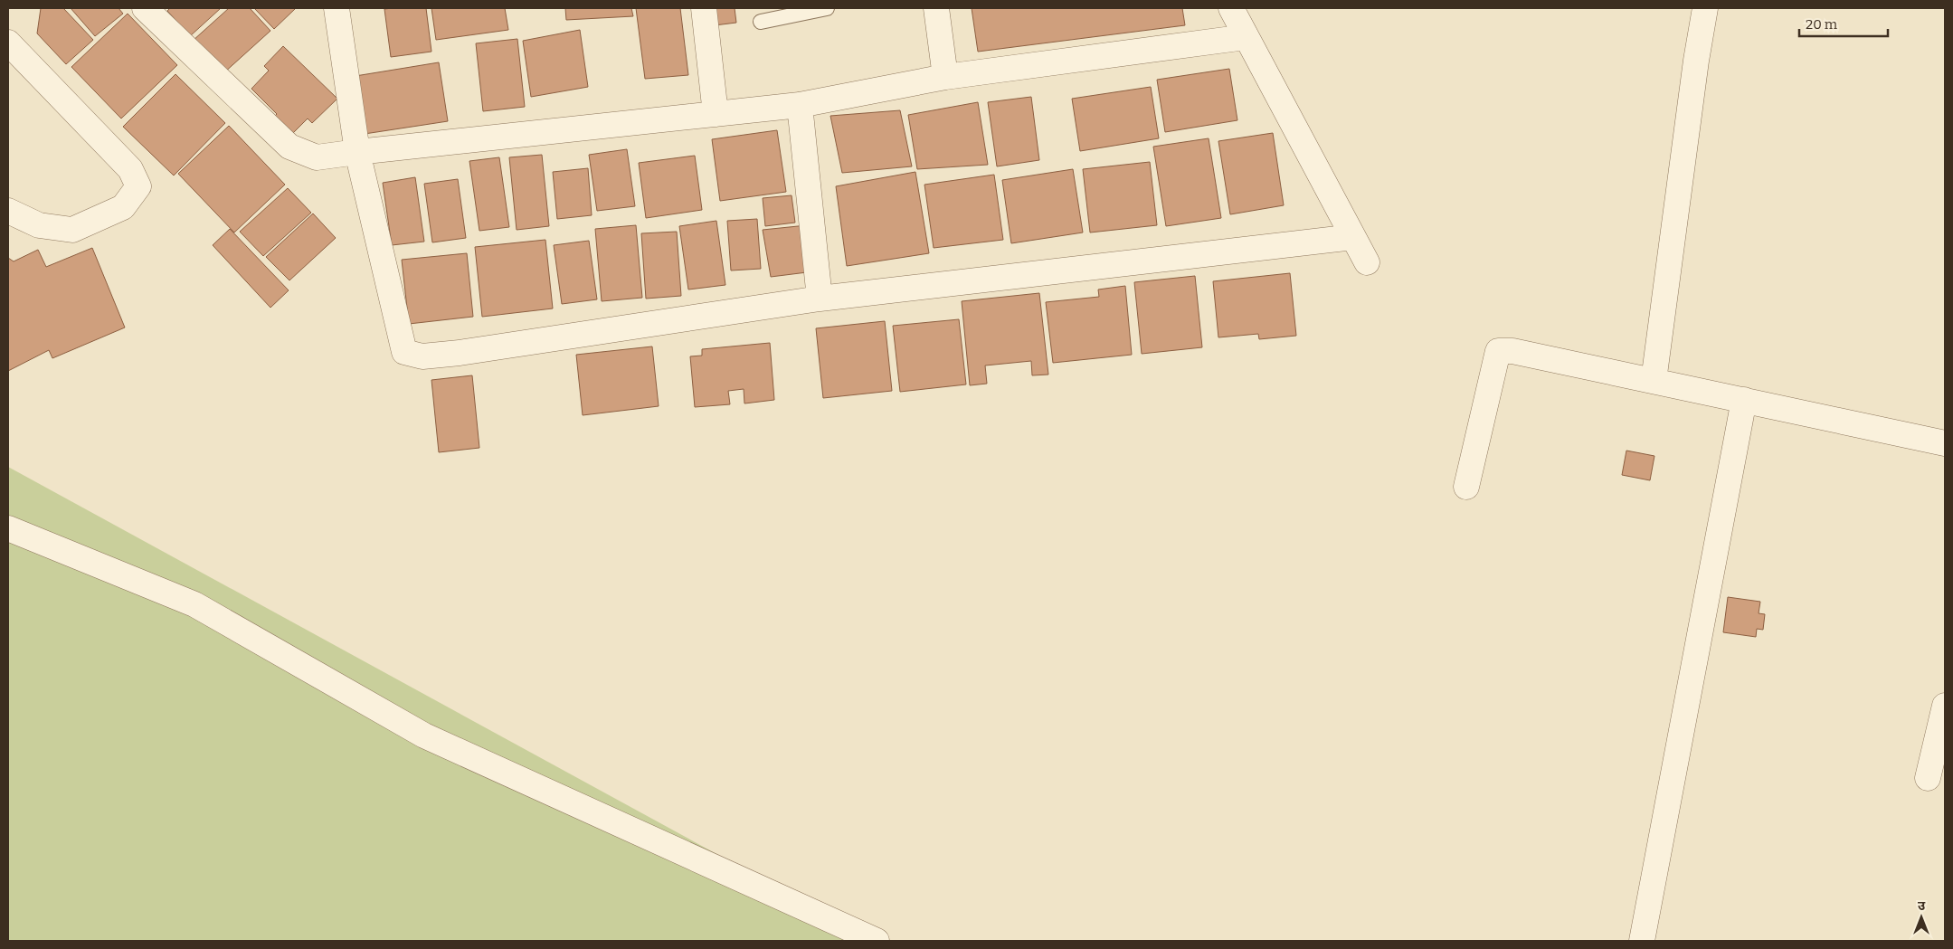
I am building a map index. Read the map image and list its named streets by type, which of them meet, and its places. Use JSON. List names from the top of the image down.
{
  "scale_bar": "20 m",
  "north": "top"
}
